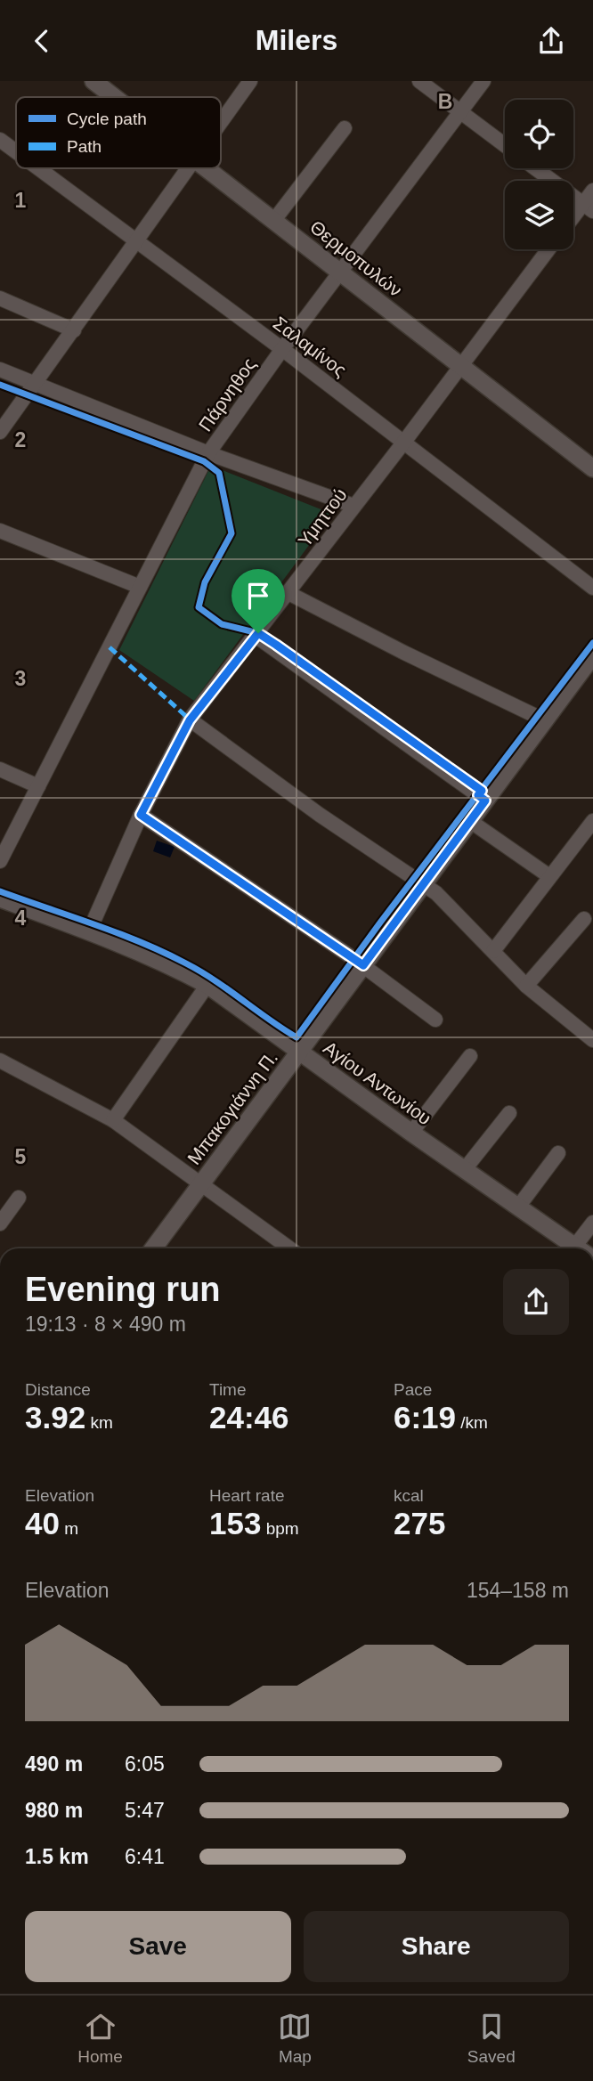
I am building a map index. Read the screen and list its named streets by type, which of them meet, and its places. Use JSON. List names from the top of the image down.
{
  "streets": {
    "street": [
      "Θερμοπυλών",
      "Σαλαμίνος",
      "Πάρνηθος",
      "Υμηττού",
      "Αγίου Αντωνίου",
      "Μπακογιάννη Π."
    ]
  },
  "crossings": [
    ["Θερμοπυλών", "Πάρνηθος"],
    ["Θερμοπυλών", "Υμηττού"],
    ["Σαλαμίνος", "Πάρνηθος"],
    ["Σαλαμίνος", "Υμηττού"],
    ["Υμηττού", "Αγίου Αντωνίου"],
    ["Αγίου Αντωνίου", "Μπακογιάννη Π."]
  ],
  "legend": ["Cycle path", "Path"],
  "page": {
    "header": "Milers",
    "heading": ["Evening run", "19:13 · 8 × 490 m"],
    "stats": [
      ["Distance", "3.92 km"],
      ["Time", "24:46"],
      ["Pace", "6:19 /km"],
      ["Elevation", "40 m"],
      ["Heart rate", "153 bpm"],
      ["kcal", "275"]
    ],
    "chart": ["Elevation", "154–158 m"],
    "list": [
      {
        "name": "490 m",
        "note": "6:05"
      },
      {
        "name": "980 m",
        "note": "5:47"
      },
      {
        "name": "1.5 km",
        "note": "6:41"
      }
    ],
    "buttons": ["Save", "Share"],
    "tabs": ["Home", "Map", "Saved"]
  },
  "grid": {
    "columns": ["B"],
    "rows": [
      "1",
      "2",
      "3",
      "4",
      "5"
    ]
  }
}
